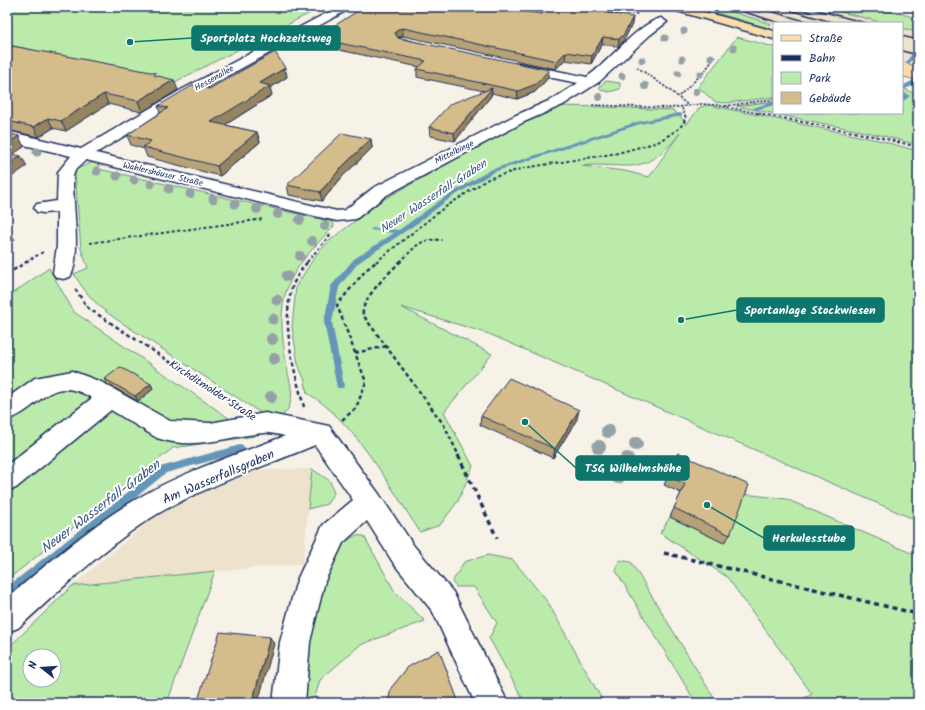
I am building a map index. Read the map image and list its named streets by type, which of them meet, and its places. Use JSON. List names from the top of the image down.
{
  "streets": {
    "street": [
      "Hessenallee",
      "Mittelbinge",
      "Wahlershäuser Straße",
      "Kirchditmolder Straße",
      "Am Wasserfallsgraben"
    ]
  },
  "crossings": [
    ["Hessenallee", "Wahlershäuser Straße"],
    ["Mittelbinge", "Wahlershäuser Straße"],
    ["Kirchditmolder Straße", "Am Wasserfallsgraben"]
  ],
  "water": ["Neuer Wasserfall-Graben"],
  "places": [
    "Sportplatz Hochzeitsweg",
    "Sportanlage Stockwiesen",
    "TSG Wilhelmshöhe",
    "Herkulesstube"
  ],
  "legend": [
    "Straße",
    "Bahn",
    "Park",
    "Gebäude"
  ],
  "north": "left"
}
